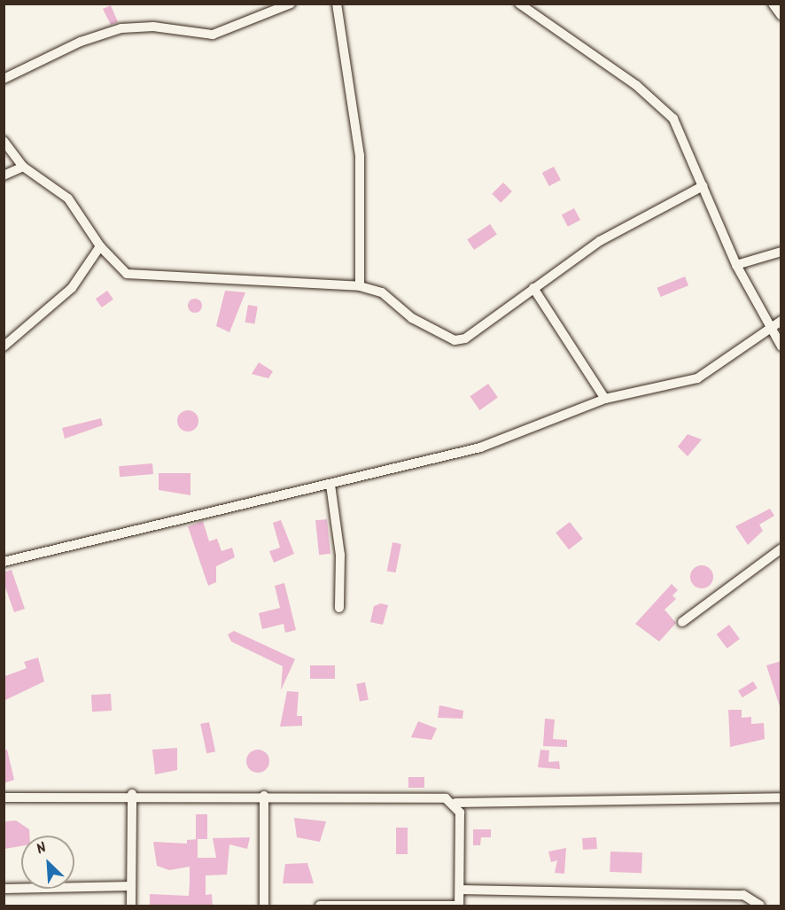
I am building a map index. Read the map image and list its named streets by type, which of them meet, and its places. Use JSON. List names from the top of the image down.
{
  "north": "top left"
}
